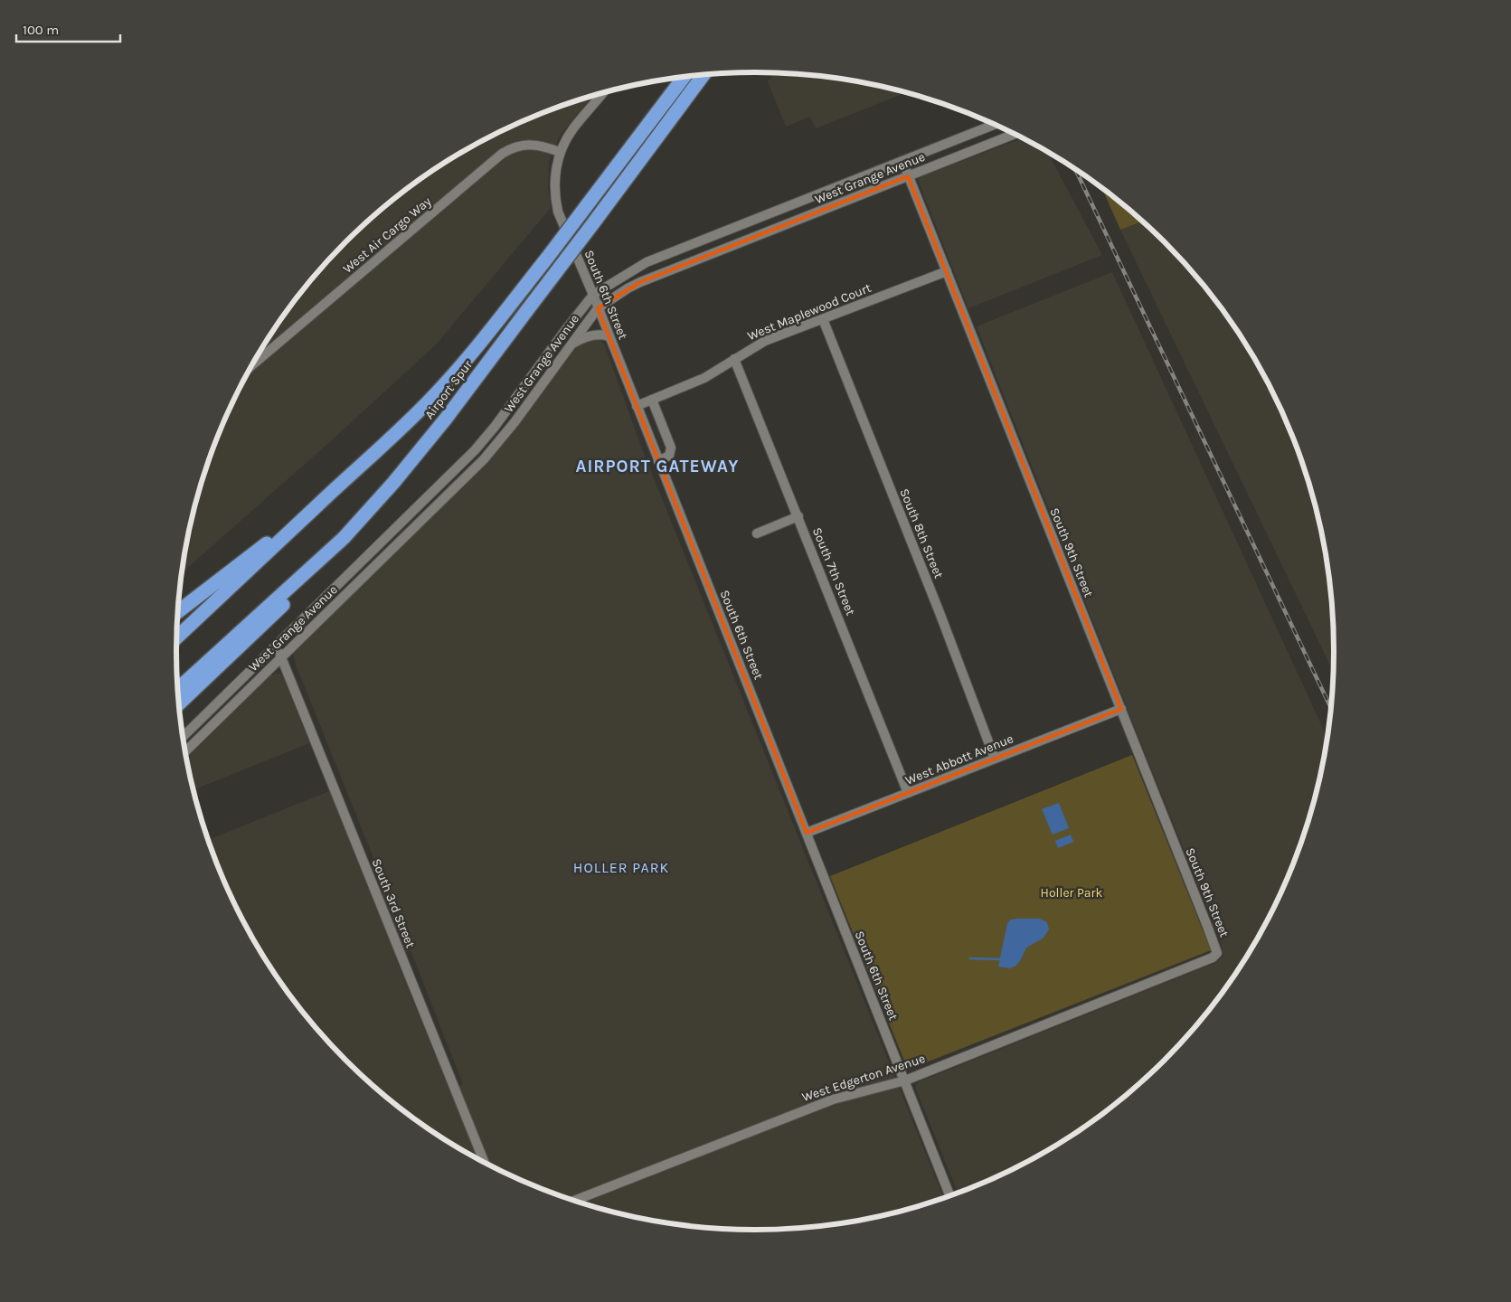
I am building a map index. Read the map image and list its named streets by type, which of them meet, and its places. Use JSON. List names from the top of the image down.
{
  "streets": {
    "highway": ["Airport Spur"],
    "street": [
      "West Grange Avenue",
      "West Air Cargo Way",
      "South 6th Street",
      "West Maplewood Court",
      "South 8th Street",
      "South 9th Street",
      "South 7th Street",
      "West Abbott Avenue",
      "South 3rd Street",
      "West Edgerton Avenue"
    ]
  },
  "crossings": [
    ["West Grange Avenue", "South 6th Street"],
    ["West Grange Avenue", "South 9th Street"],
    ["West Grange Avenue", "South 3rd Street"],
    ["West Air Cargo Way", "South 6th Street"],
    ["South 6th Street", "West Maplewood Court"],
    ["South 6th Street", "West Abbott Avenue"],
    ["South 6th Street", "West Edgerton Avenue"],
    ["West Maplewood Court", "South 8th Street"],
    ["West Maplewood Court", "South 9th Street"],
    ["West Maplewood Court", "South 7th Street"],
    ["South 8th Street", "West Abbott Avenue"],
    ["South 9th Street", "West Abbott Avenue"],
    ["South 9th Street", "West Edgerton Avenue"],
    ["South 7th Street", "West Abbott Avenue"]
  ],
  "districts": ["AIRPORT GATEWAY", "HOLLER PARK"],
  "parks": ["Holler Park"],
  "scale_bar": "100 m"
}
